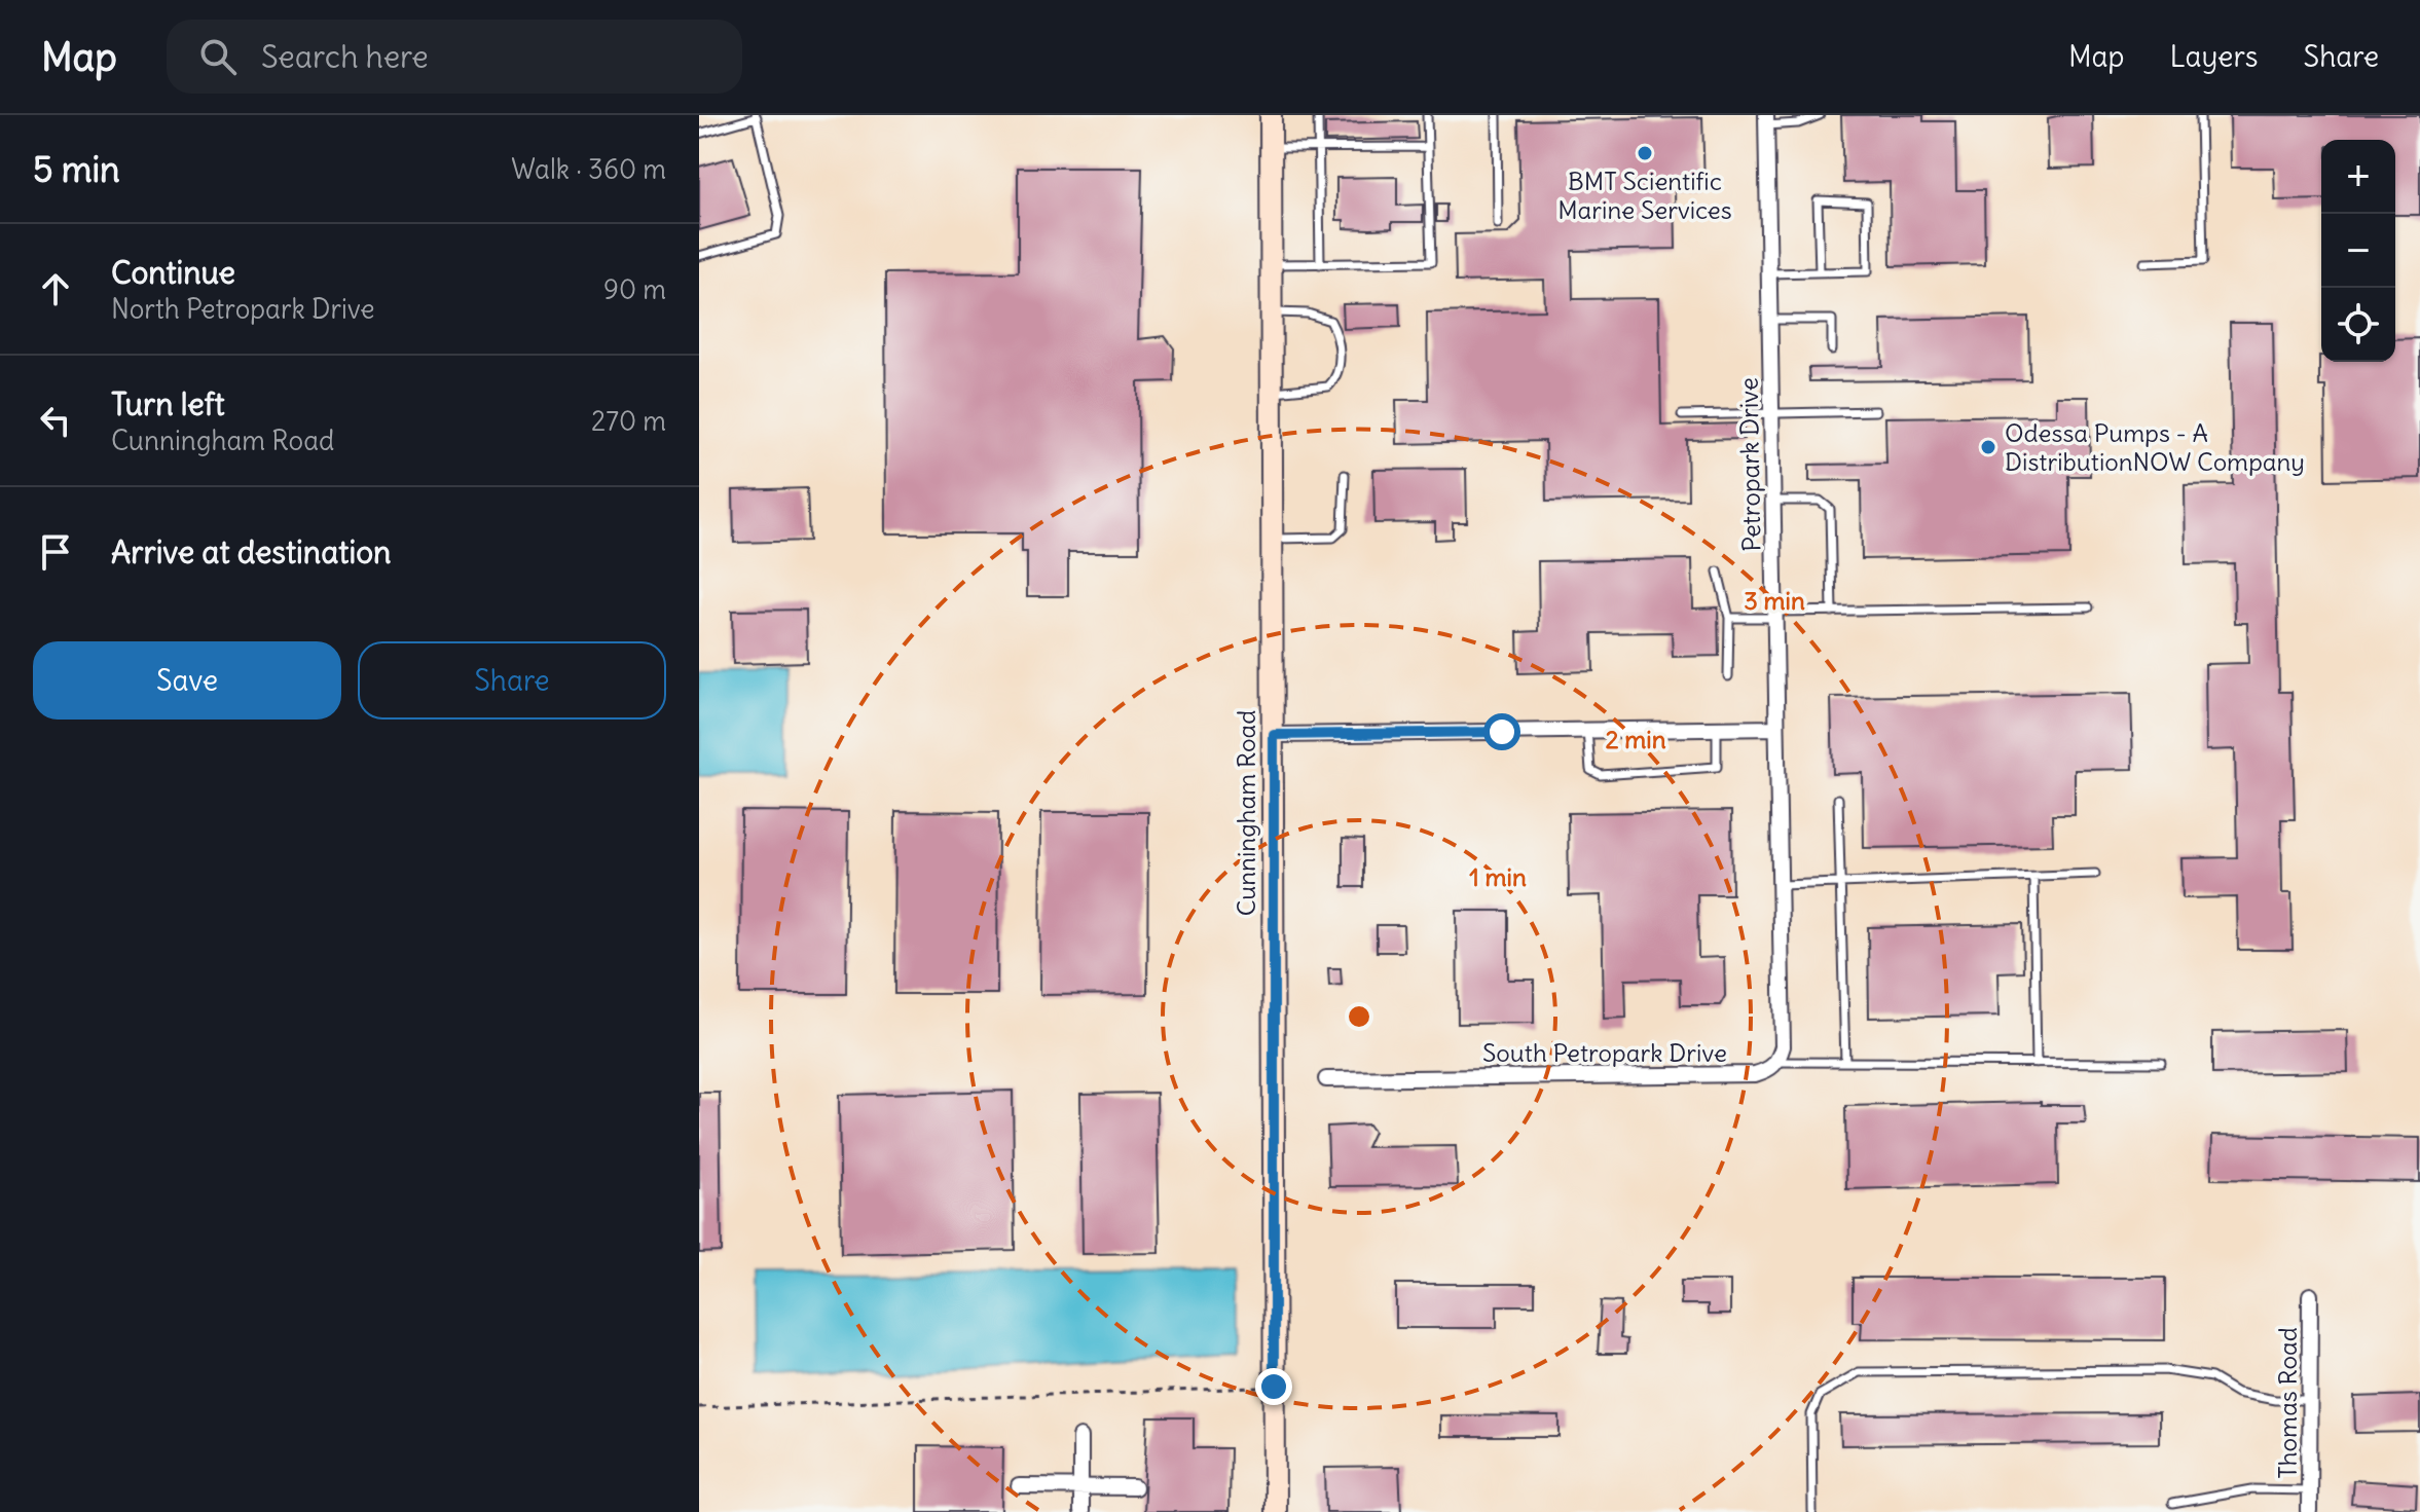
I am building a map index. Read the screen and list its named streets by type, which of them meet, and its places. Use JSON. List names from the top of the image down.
{
  "streets": {
    "street": [
      "Petropark Drive",
      "Cunningham Road",
      "South Petropark Drive",
      "Thomas Road"
    ]
  },
  "crossings": [
    ["Petropark Drive", "South Petropark Drive"]
  ],
  "places": ["BMT Scientific Marine Services", "Odessa Pumps - A DistributionNOW Company"],
  "page": {
    "header": "Map",
    "search": "Search here",
    "nav": ["Map", "Layers", "Share"],
    "heading": ["5 min", "Walk · 360 m"],
    "map_buttons": ["+", "−"],
    "list": [
      ["Continue", "North Petropark Drive", "90 m"],
      ["Turn left", "Cunningham Road", "270 m"],
      "Arrive at destination"
    ],
    "buttons": ["Save", "Share"]
  },
  "rings": ["3 min", "2 min", "1 min"]
}
